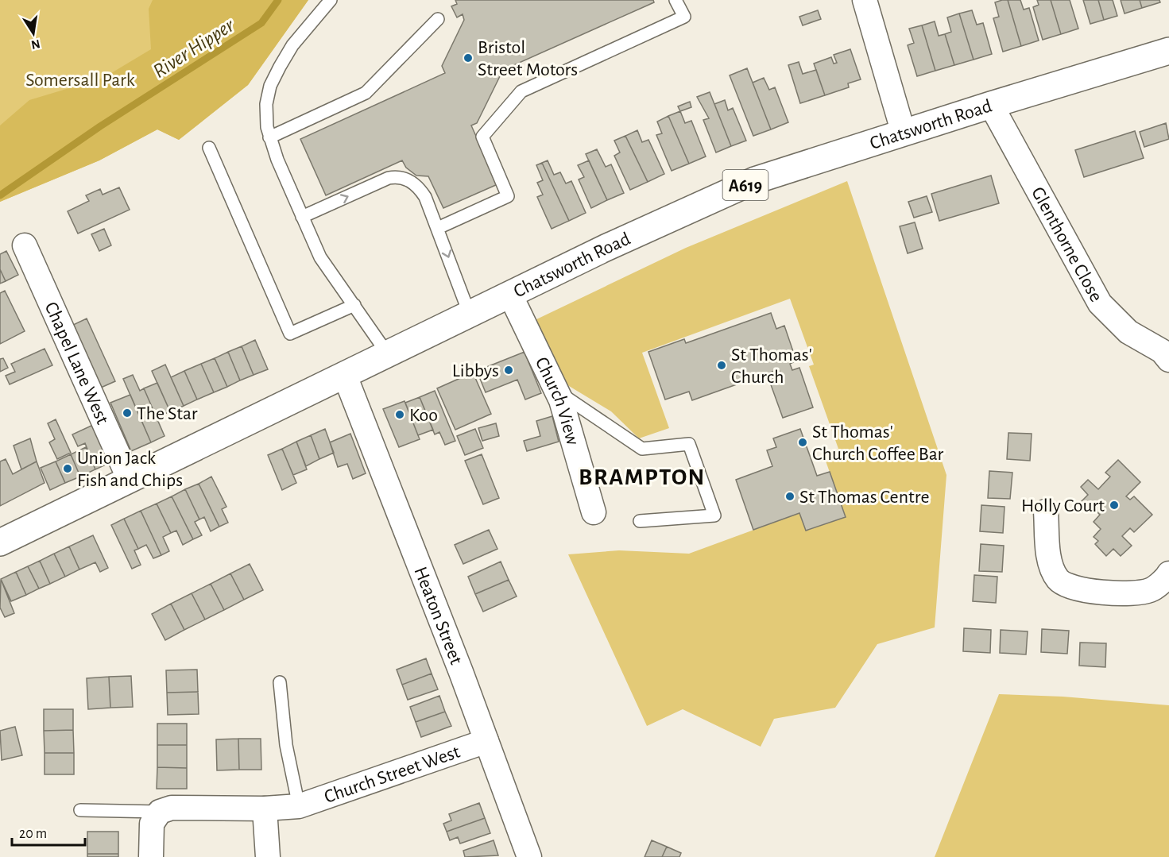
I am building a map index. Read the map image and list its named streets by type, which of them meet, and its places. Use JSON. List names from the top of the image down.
{
  "streets": {
    "highway": ["Chatsworth Road", "A619"],
    "street": [
      "Glenthorne Close",
      "Chapel Lane West",
      "Church View",
      "Heaton Street",
      "Church Street West"
    ]
  },
  "crossings": [
    ["Chatsworth Road", "Glenthorne Close"],
    ["Chatsworth Road", "Chapel Lane West"],
    ["Chatsworth Road", "Church View"],
    ["Chatsworth Road", "Heaton Street"],
    ["Heaton Street", "Church Street West"]
  ],
  "districts": ["BRAMPTON"],
  "water": ["River Hipper"],
  "parks": ["Somersall Park"],
  "places": [
    "Bristol Street Motors",
    "St Thomas' Church",
    "Libbys",
    "The Star",
    "Koo",
    "St Thomas' Church Coffee Bar",
    "Union Jack Fish and Chips",
    "St Thomas Centre",
    "Holly Court"
  ],
  "scale_bar": "20 m",
  "north": "bottom"
}
